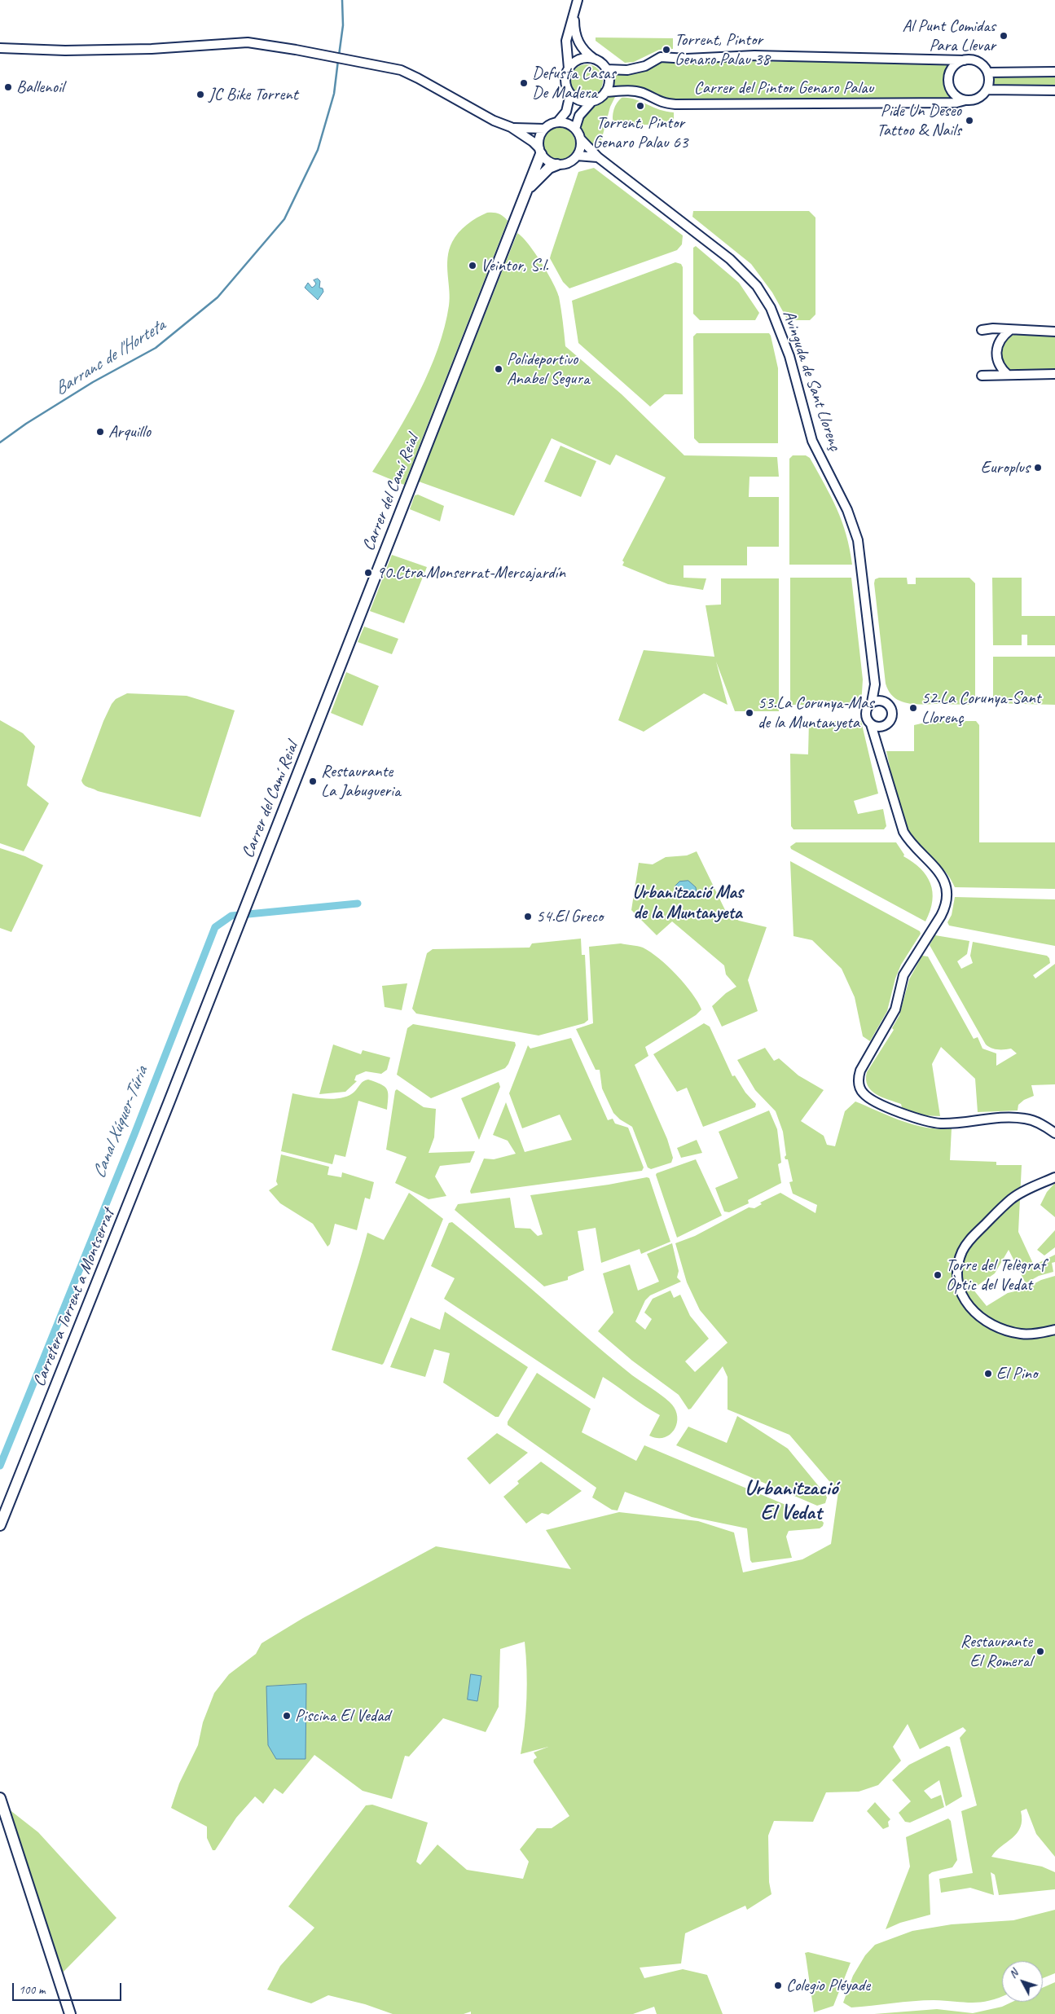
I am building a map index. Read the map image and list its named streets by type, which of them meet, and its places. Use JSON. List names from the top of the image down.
{
  "streets": {
    "main road": ["Carrer del Camí Reial", "Carretera Torrent a Montserrat"],
    "street": ["Carrer del Pintor Genaro Palau", "Avinguda de Sant Llorenç"]
  },
  "crossings": [
    ["Avinguda de Sant Llorenç", "Carrer del Camí Reial"],
    ["Carrer del Camí Reial", "Carretera Torrent a Montserrat"]
  ],
  "districts": ["Urbanització Mas de la Muntanyeta", "Urbanització El Vedat"],
  "water": ["Barranc de l'Horteta", "Canal Xúquer-Túria"],
  "places": [
    "Al Punt Comidas Para Llevar",
    "Torrent, Pintor Genaro Palau 38",
    "Defusta Casas De Madera",
    "Ballenoil",
    "JC Bike Torrent",
    "Torrent, Pintor Genaro Palau 63",
    "Pide Un Deseo Tattoo & Nails",
    "Veintor, S.l.",
    "Polideportivo Anabel Segura",
    "Arquillo",
    "Europlus",
    "90.Ctra.Monserrat-Mercajardín",
    "52.La Corunya-Sant Llorenç",
    "53.La Corunya-Mas de la Muntanyeta",
    "Restaurante La Jabugueria",
    "54.El Greco",
    "Torre del Telègraf Òptic del Vedat",
    "El Pino",
    "Restaurante El Romeral",
    "Piscina El Vedad",
    "Colegio Pléyade"
  ],
  "scale_bar": "100 m",
  "north": "top left"
}
